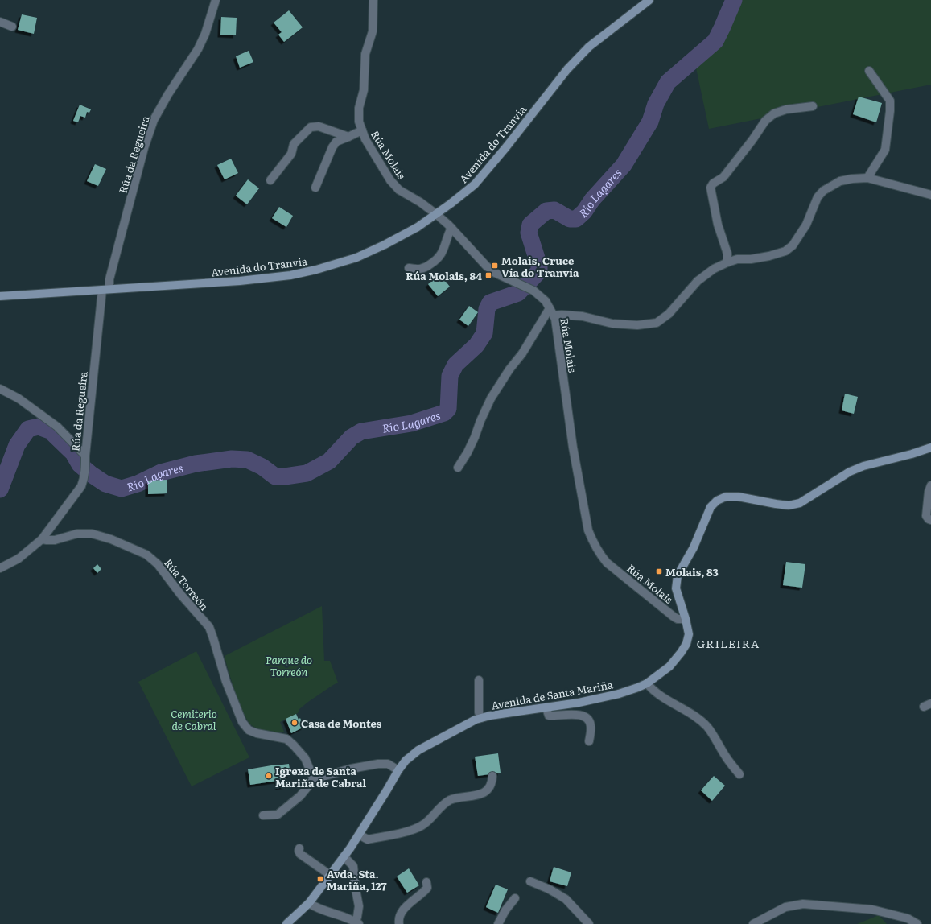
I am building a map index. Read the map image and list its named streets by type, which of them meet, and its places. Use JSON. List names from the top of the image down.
{
  "streets": {
    "main road": ["Avenida do Tranvia", "Avenida de Santa Mariña"],
    "street": ["Rúa da Regueira", "Rúa Molais", "Rúa Torreón"]
  },
  "crossings": [
    ["Avenida do Tranvia", "Rúa da Regueira"],
    ["Avenida do Tranvia", "Rúa Molais"],
    ["Rúa da Regueira", "Rúa Torreón"],
    ["Rúa Molais", "Avenida de Santa Mariña"]
  ],
  "districts": ["GRILEIRA"],
  "water": ["Río Lagares"],
  "parks": ["Parque do Torreón", "Cemiterio de Cabral"],
  "places": {
    "transit": [
      "Molais, Cruce Vía do Tranvía",
      "Rúa Molais, 84",
      "Molais, 83",
      "Avda. Sta. Mariña, 127"
    ],
    "other": ["Casa de Montes", "Igrexa de Santa Mariña de Cabral"]
  }
}
